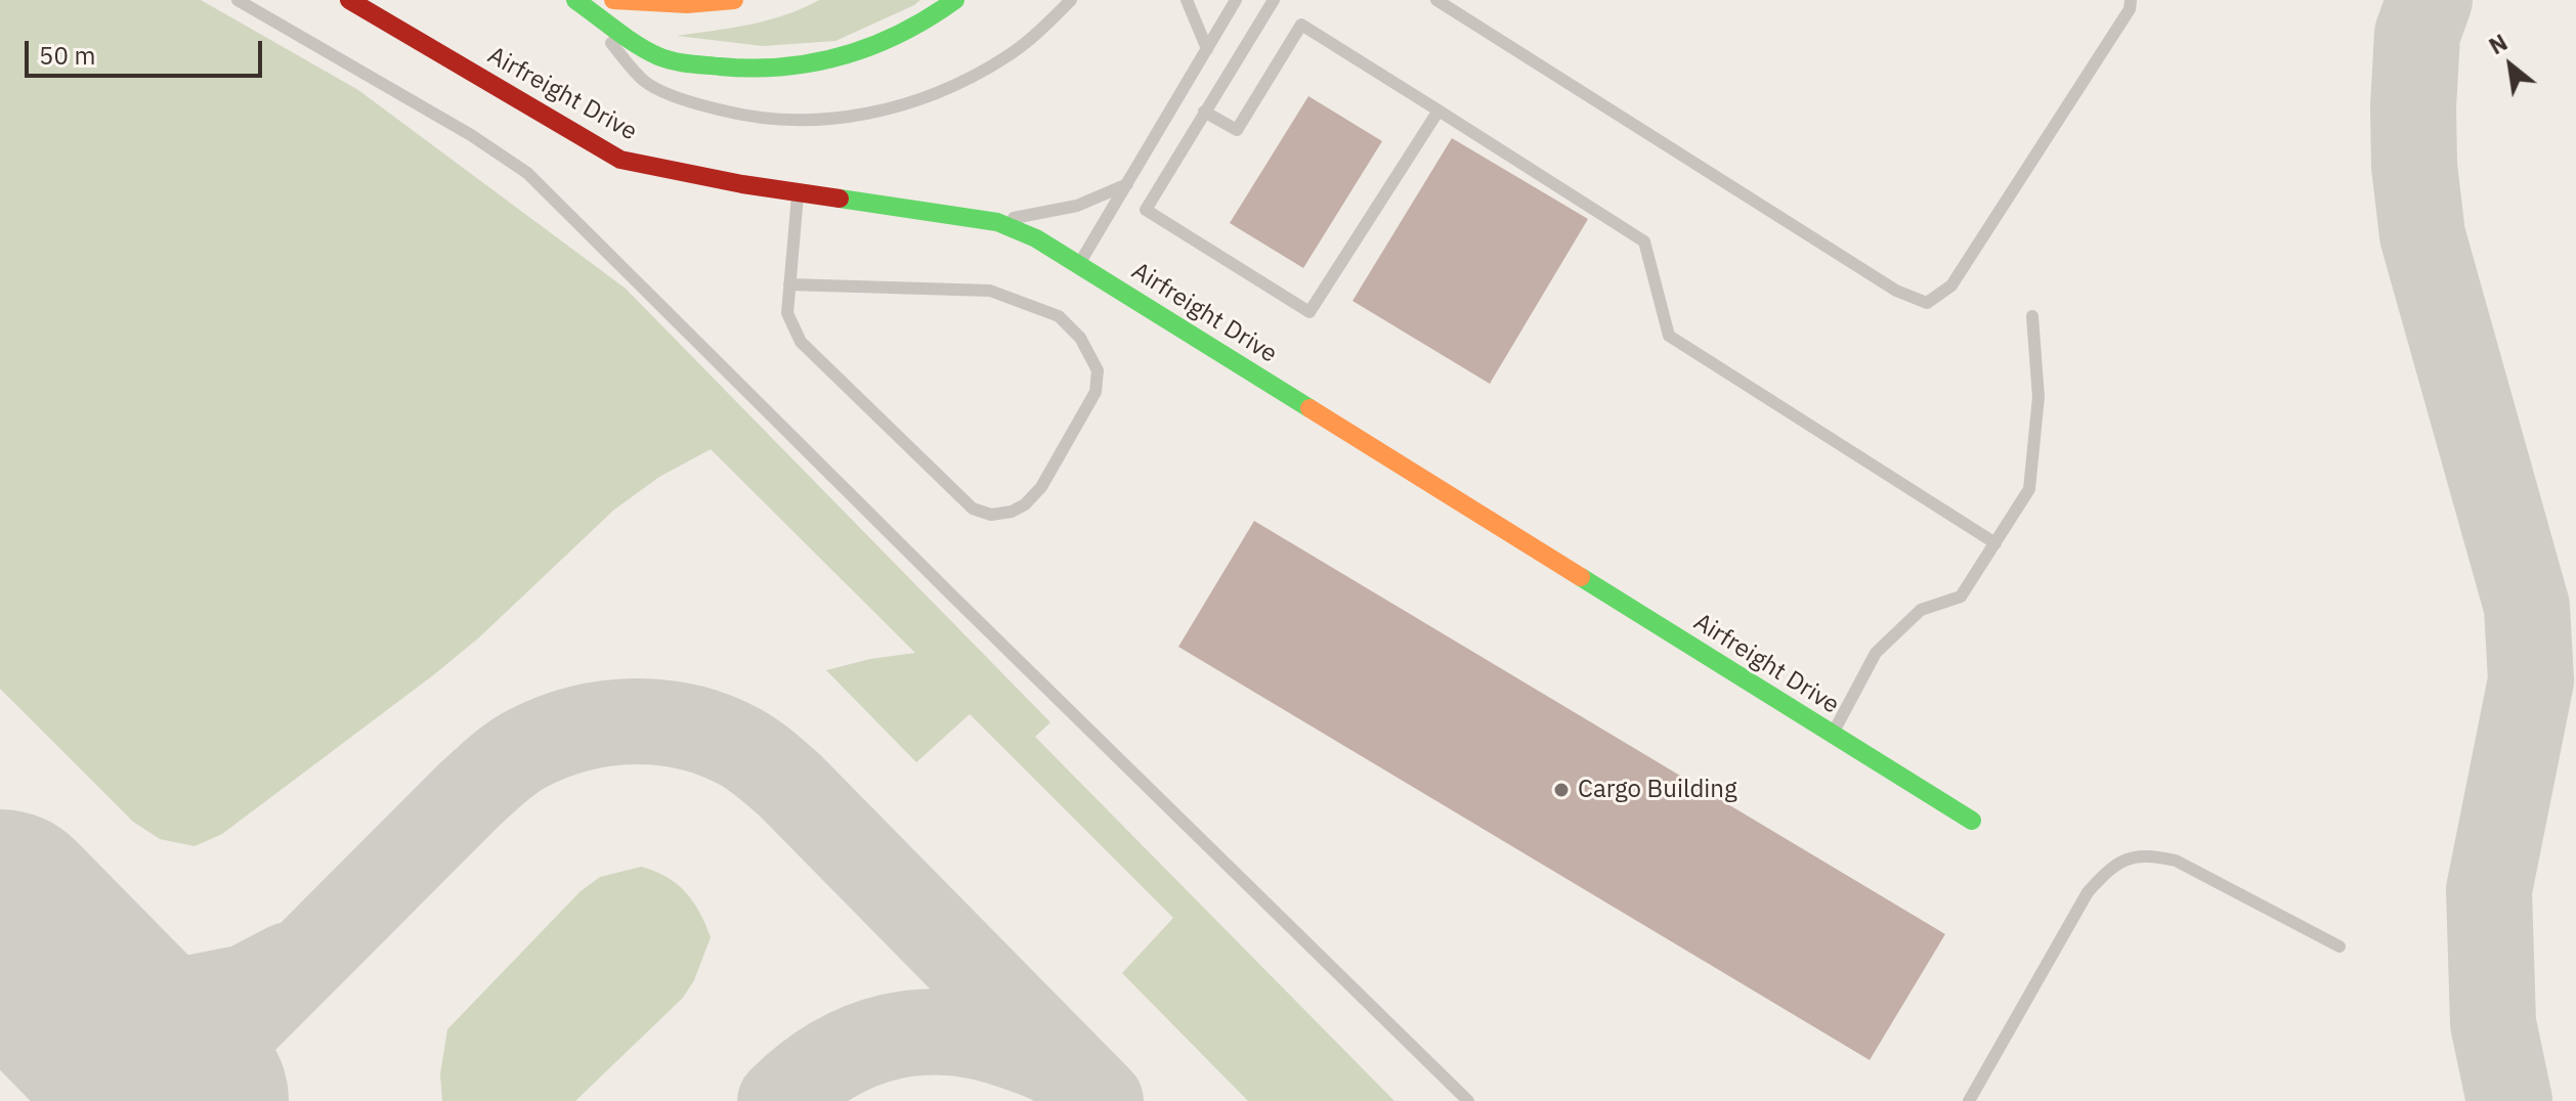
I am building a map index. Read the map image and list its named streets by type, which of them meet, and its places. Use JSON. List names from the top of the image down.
{
  "streets": {
    "street": ["Airfreight Drive"]
  },
  "places": ["Cargo Building"],
  "scale_bar": "50 m",
  "north": "top left"
}
